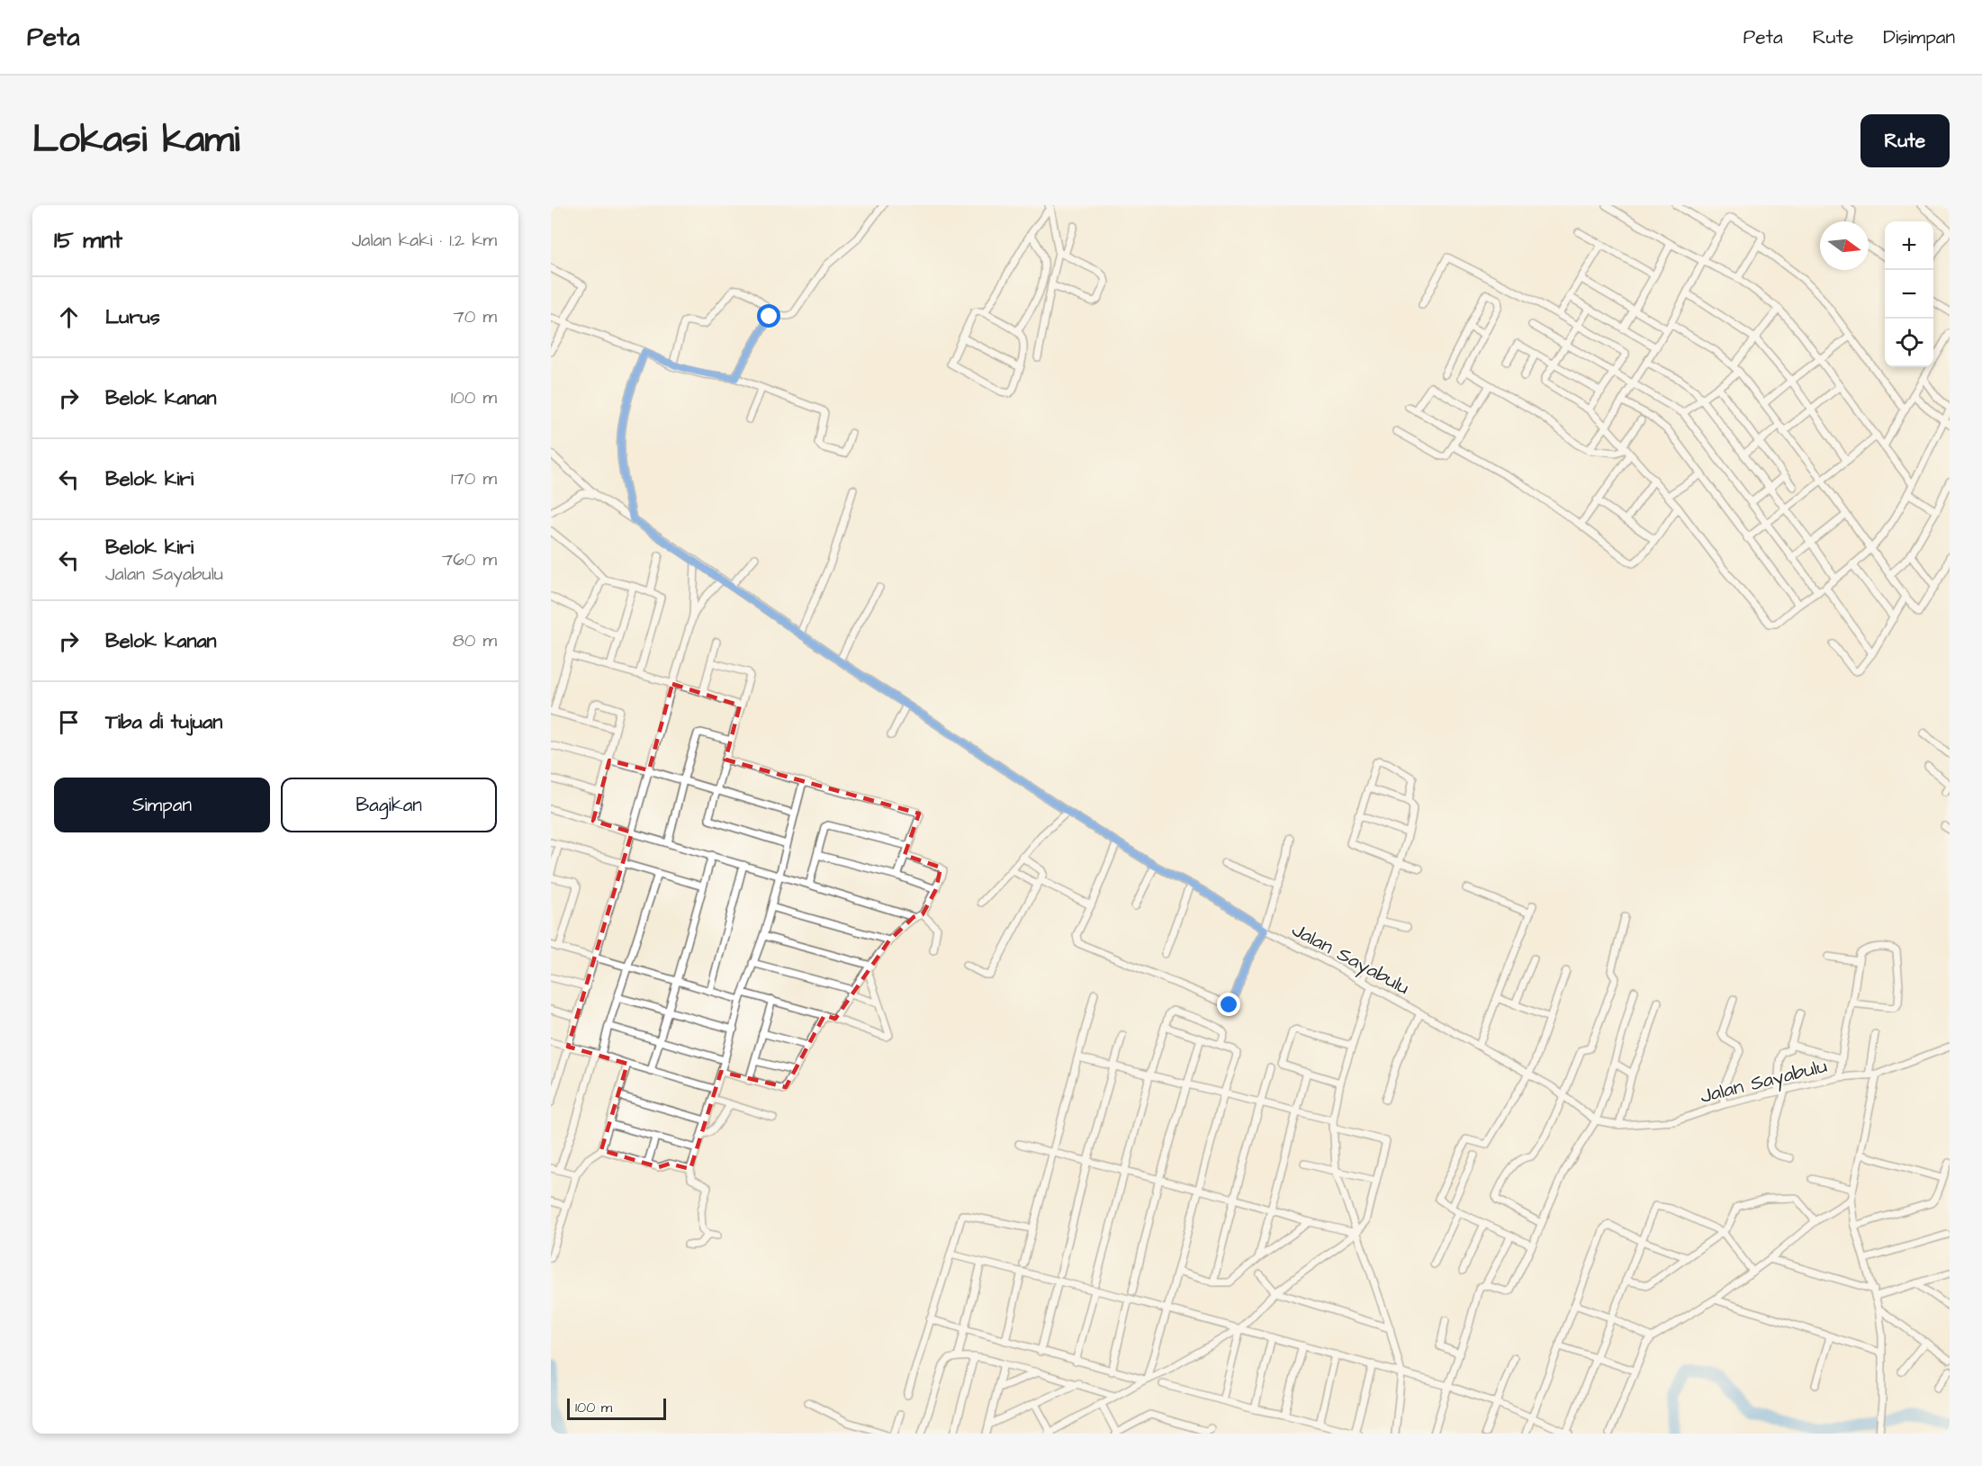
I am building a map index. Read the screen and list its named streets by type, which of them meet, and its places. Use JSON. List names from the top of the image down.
{
  "streets": {
    "street": ["Jalan Sayabulu"]
  },
  "scale_bar": "100 m",
  "north": "right",
  "page": {
    "header": "Peta",
    "nav": ["Peta", "Rute", "Disimpan"],
    "title": "Lokasi kami",
    "buttons": [
      "Rute",
      ["Simpan", "Bagikan"]
    ],
    "heading": ["15 mnt", "Jalan kaki · 1.2 km"],
    "map_buttons": ["+", "−"],
    "list": [
      ["Lurus", "70 m"],
      ["Belok kanan", "100 m"],
      ["Belok kiri", "170 m"],
      ["Belok kiri", "Jalan Sayabulu", "760 m"],
      ["Belok kanan", "80 m"],
      "Tiba di tujuan"
    ],
    "scale": "100 m"
  }
}
